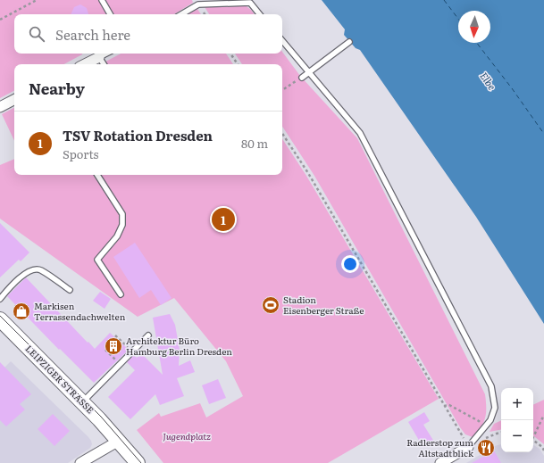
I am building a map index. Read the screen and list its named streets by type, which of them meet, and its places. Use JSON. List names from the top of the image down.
{
  "streets": {
    "main road": ["LEIPZIGER STRASSE"]
  },
  "water": ["Elbe"],
  "parks": ["Jugendplatz"],
  "places": {
    "sports": ["Stadion Eisenberger Straße"],
    "shop": ["Markisen Terrassendachwelten"],
    "building": ["Architektur Büro Hamburg Berlin Dresden"],
    "restaurant": ["Radlerstop zum Altstadtblick"]
  },
  "north": "bottom",
  "page": {
    "search": "Search here",
    "heading": "Nearby",
    "list": [
      {
        "mark": "1",
        "name": "TSV Rotation Dresden",
        "note": "Sports",
        "value": "80 m"
      }
    ],
    "pins": "1",
    "map_buttons": ["+", "−"]
  }
}
